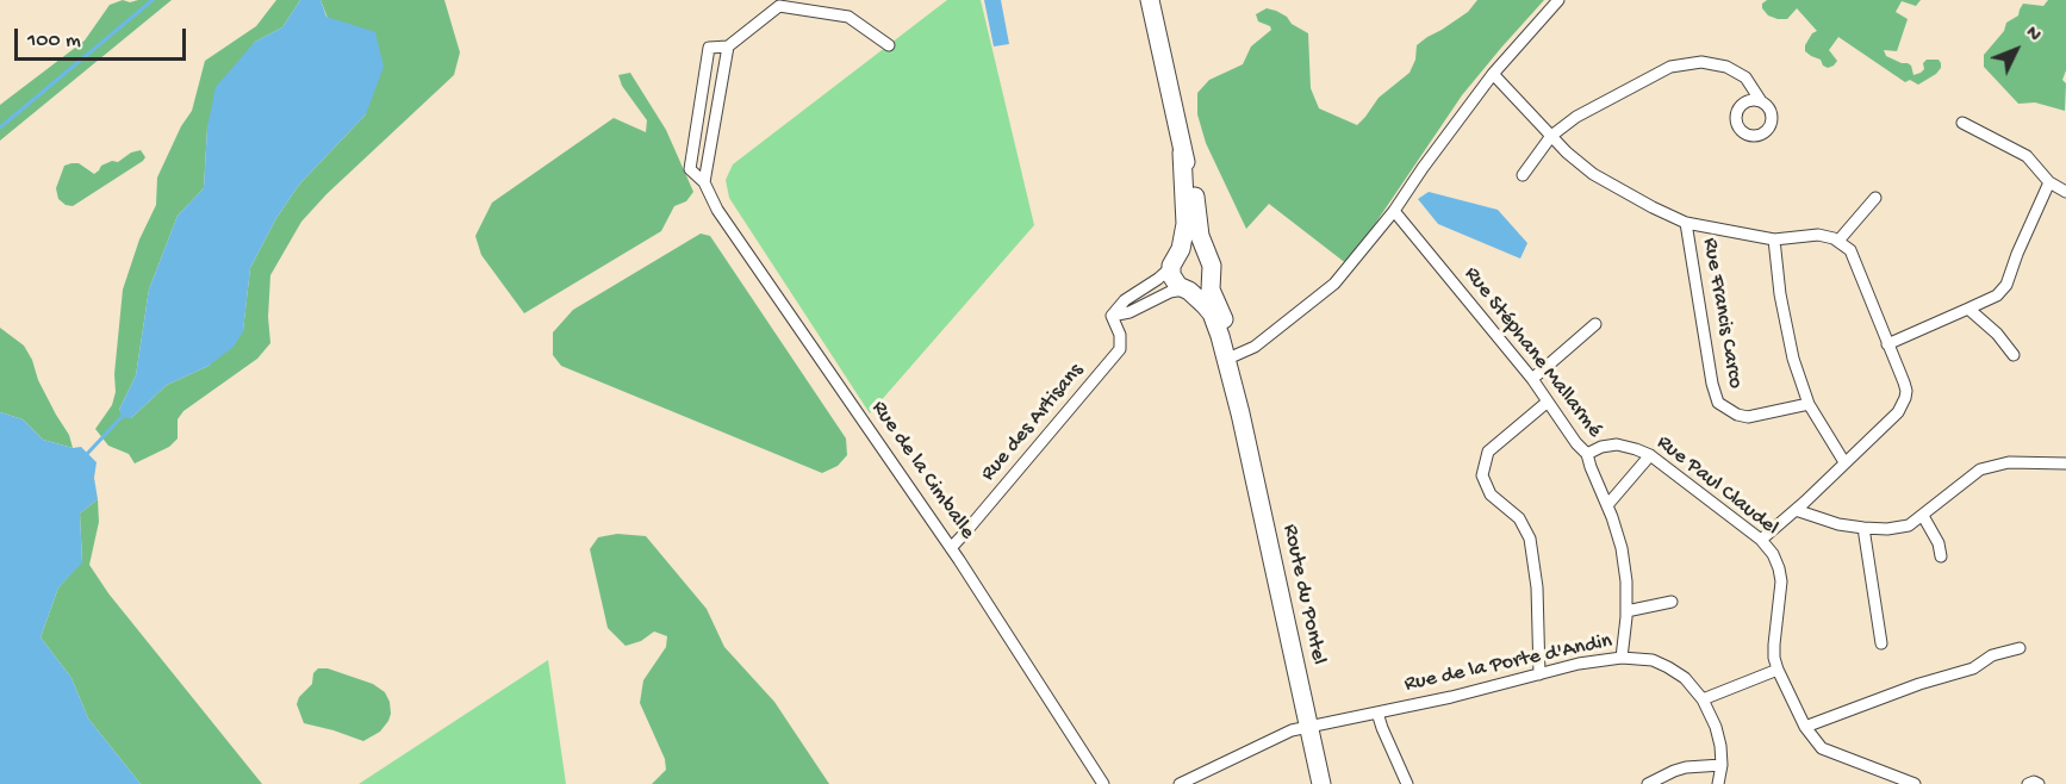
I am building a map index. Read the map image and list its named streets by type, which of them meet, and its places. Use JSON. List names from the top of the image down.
{
  "streets": {
    "main road": ["Route du Pontel"],
    "street": [
      "Rue Francis Carco",
      "Rue Stéphane Mallarmé",
      "Rue des Artisans",
      "Rue de la Cimballe",
      "Rue Paul Claudel",
      "Rue de la Porte d'Andin"
    ]
  },
  "crossings": [
    ["Rue Stéphane Mallarmé", "Rue Paul Claudel"],
    ["Rue Stéphane Mallarmé", "Rue de la Porte d'Andin"],
    ["Rue des Artisans", "Rue de la Cimballe"],
    ["Route du Pontel", "Rue de la Porte d'Andin"]
  ],
  "scale_bar": "100 m",
  "north": "top right"
}
